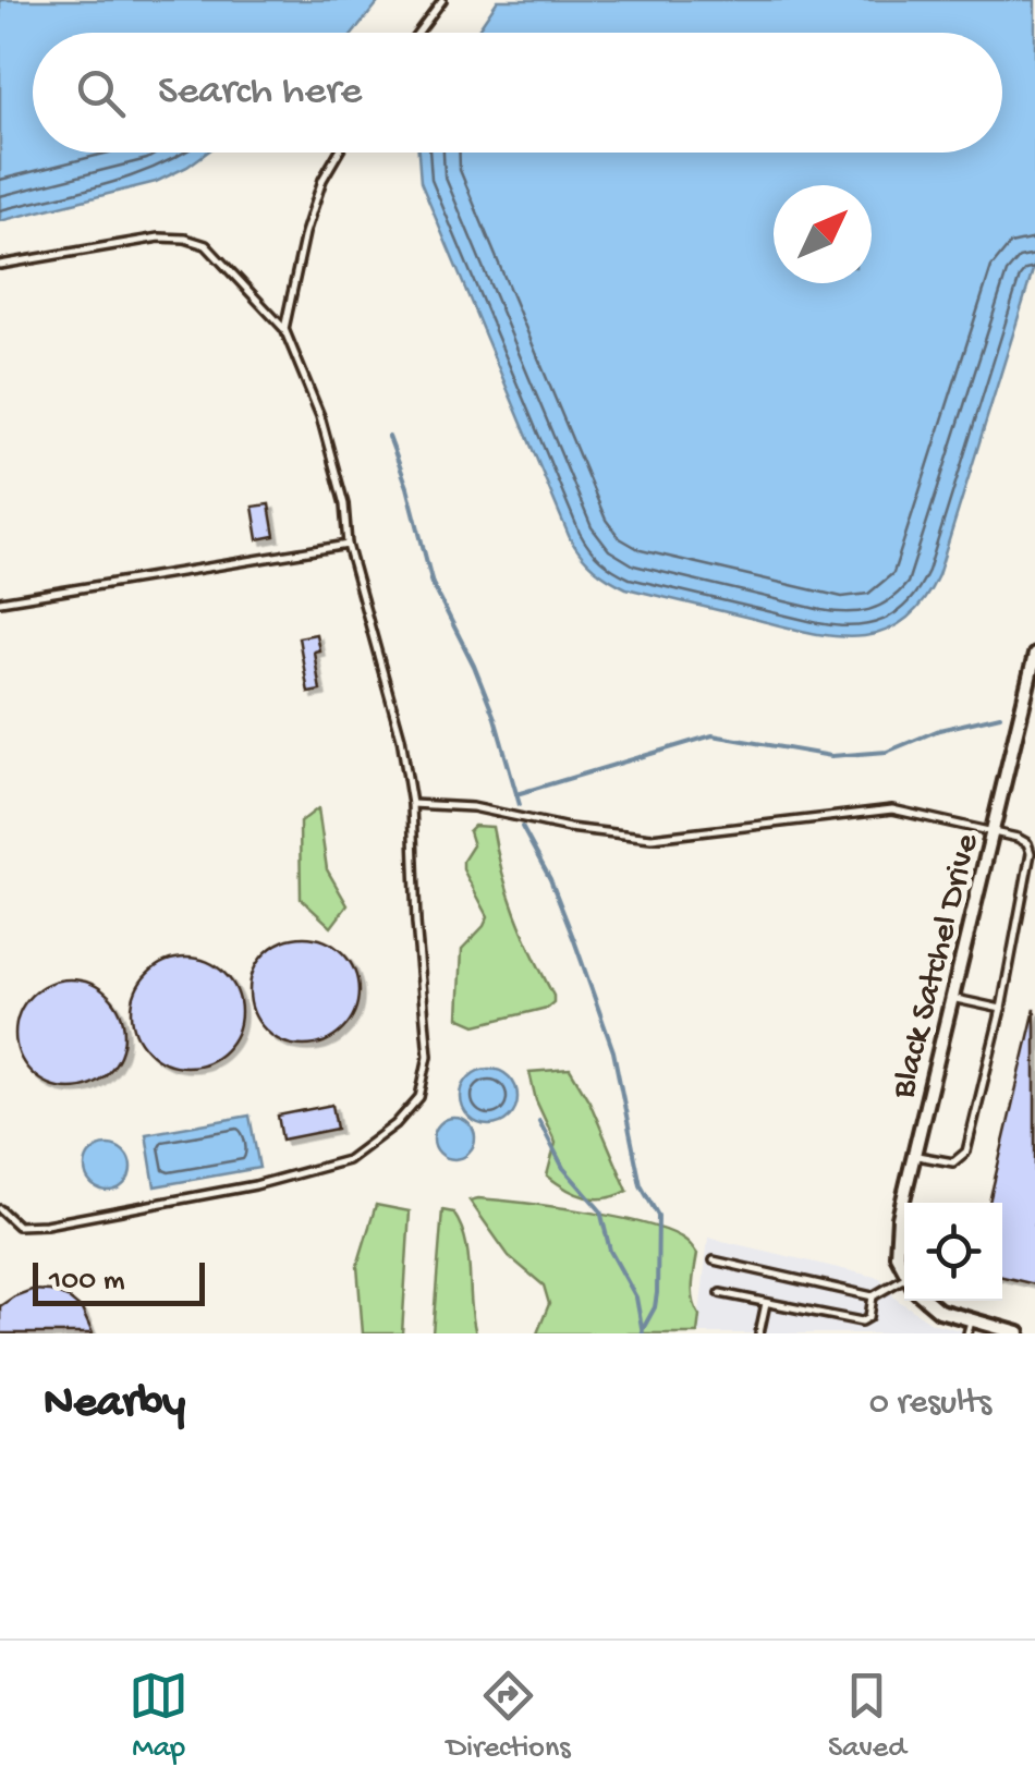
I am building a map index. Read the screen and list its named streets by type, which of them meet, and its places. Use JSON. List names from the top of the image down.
{
  "streets": {
    "street": ["Black Satchel Drive"]
  },
  "scale_bar": "100 m",
  "north": "top right",
  "page": {
    "search": "Search here",
    "scale": "100 m",
    "heading": ["Nearby", "0 results"],
    "nav": ["Map", "Directions", "Saved"]
  }
}
